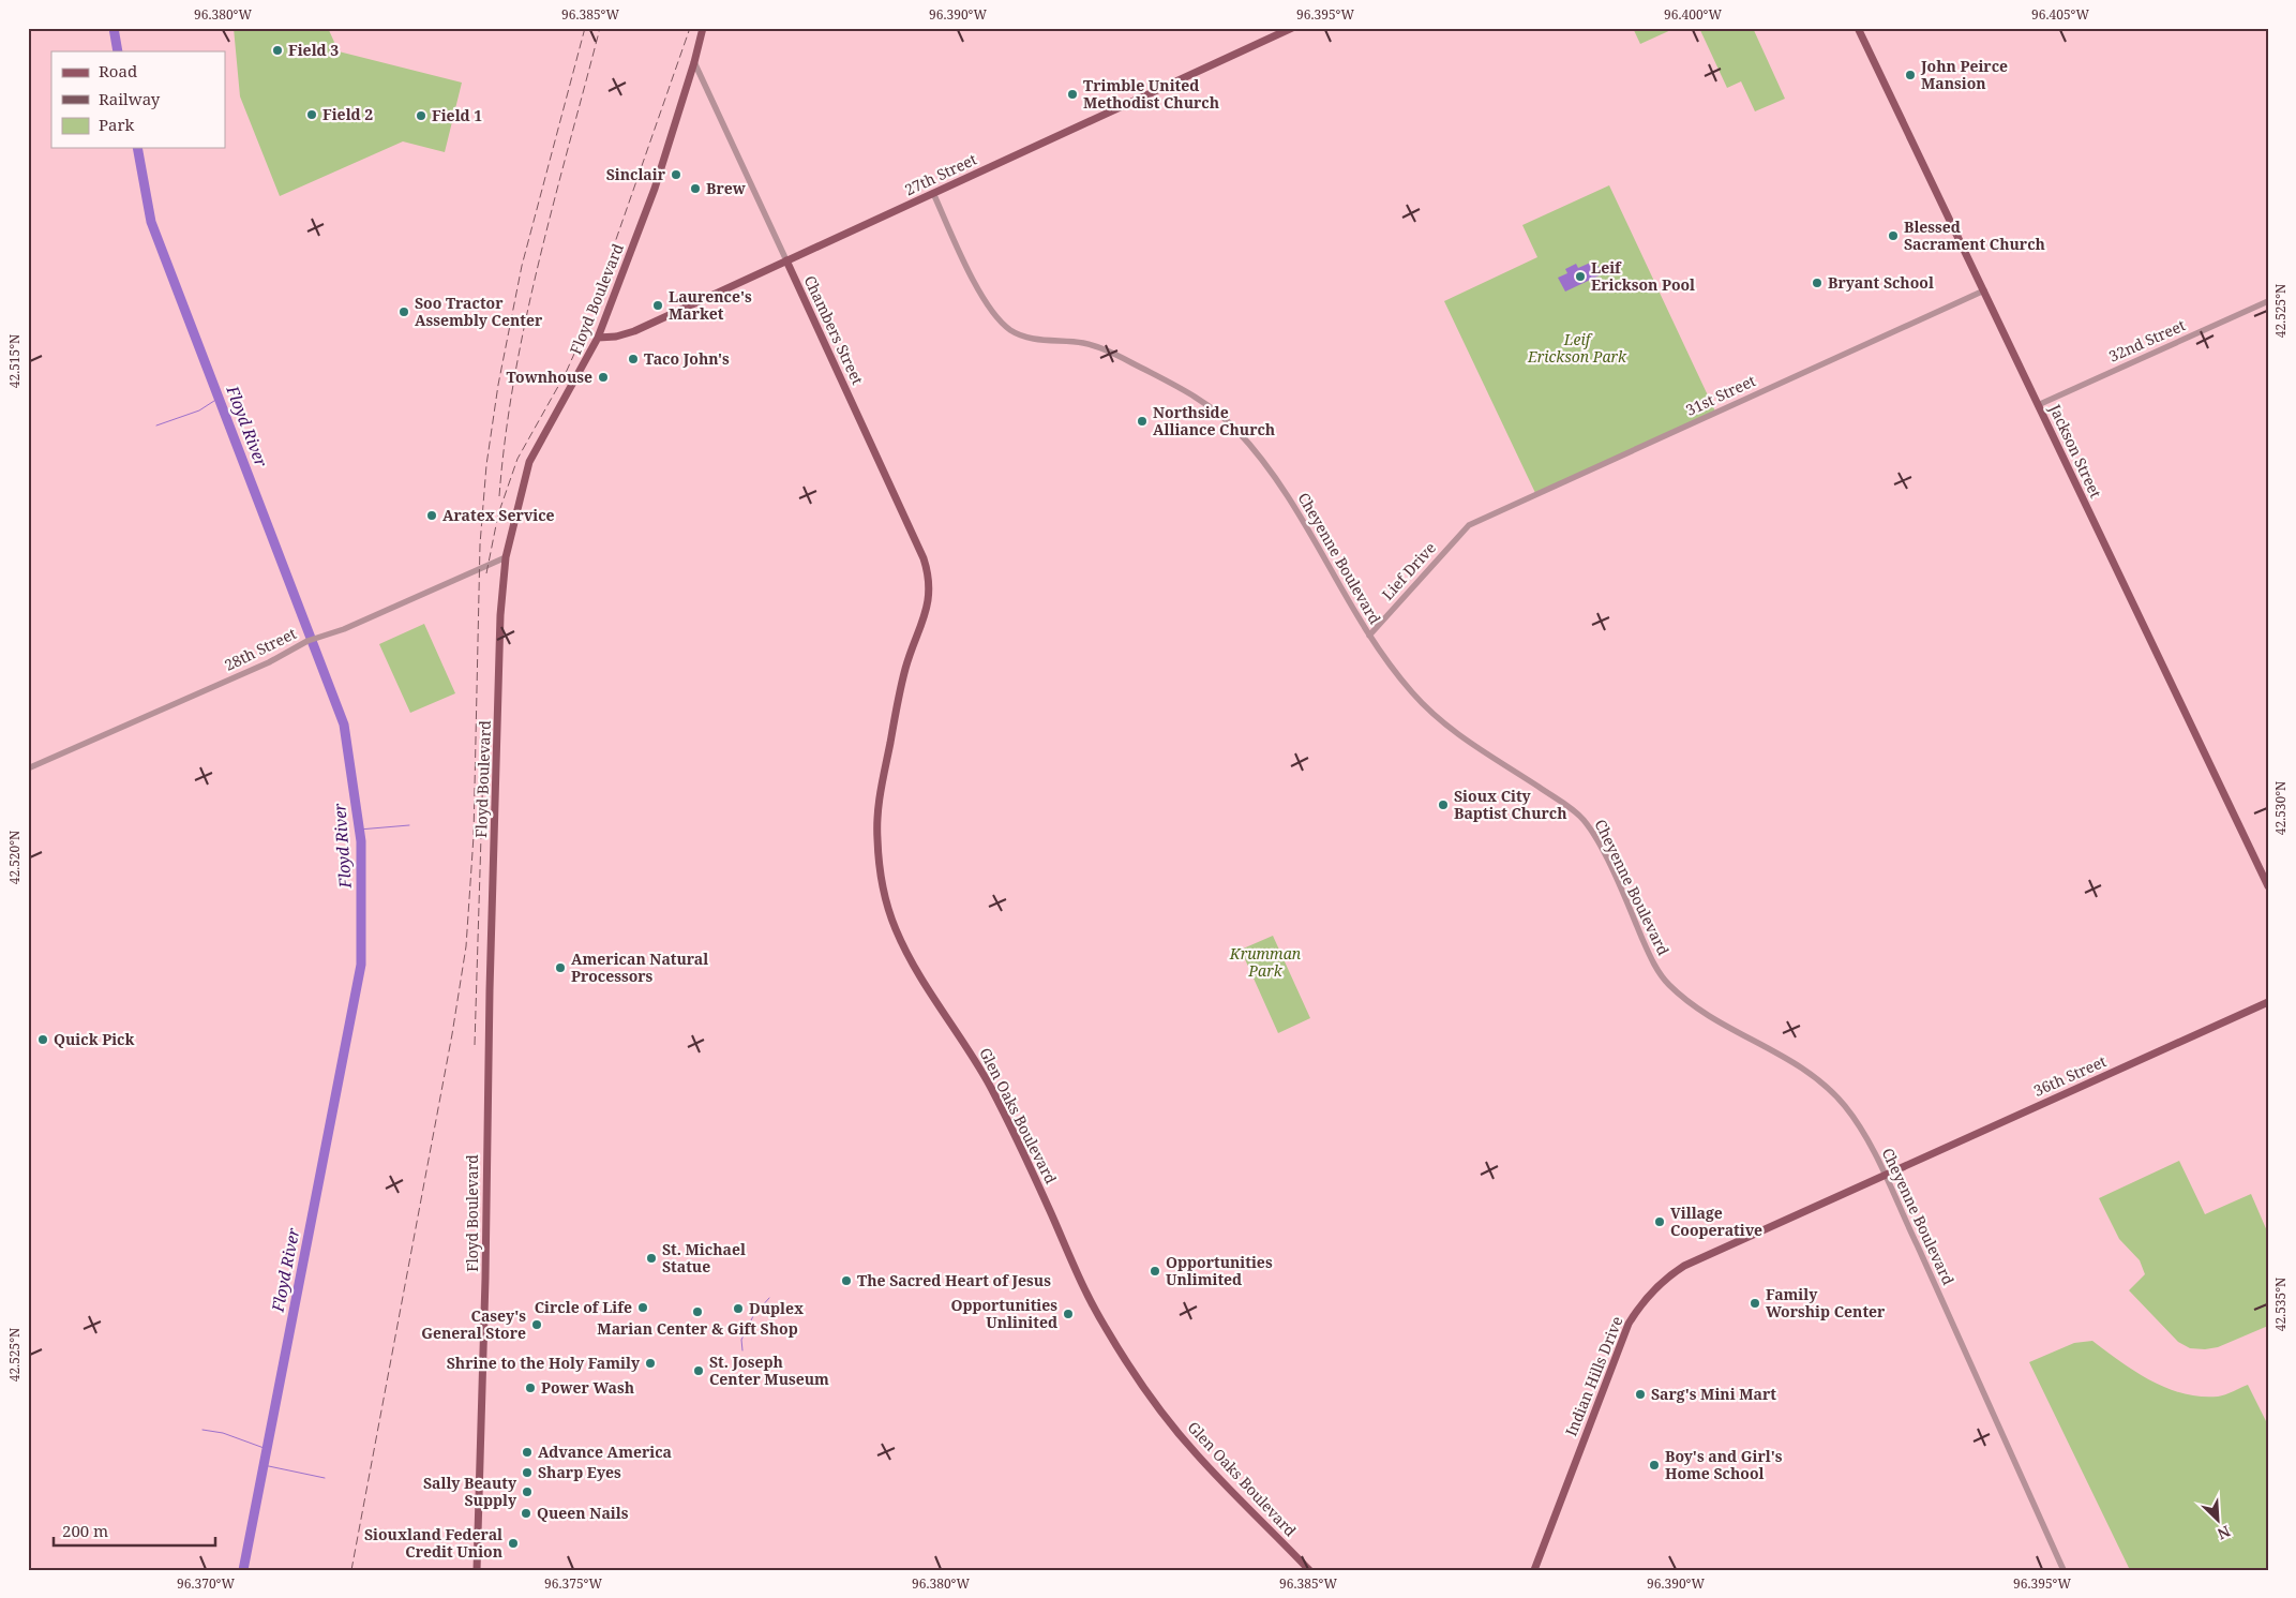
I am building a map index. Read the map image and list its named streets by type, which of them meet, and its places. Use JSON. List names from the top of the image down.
{
  "streets": {
    "main road": [
      "27th Street",
      "Floyd Boulevard",
      "Chambers Street",
      "Jackson Street",
      "36th Street",
      "Glen Oaks Boulevard",
      "Indian Hills Drive"
    ],
    "street": [
      "32nd Street",
      "31st Street",
      "Cheyenne Boulevard",
      "Lief Drive",
      "28th Street"
    ]
  },
  "crossings": [
    ["27th Street", "Floyd Boulevard"],
    ["27th Street", "Chambers Street"],
    ["27th Street", "Cheyenne Boulevard"],
    ["Floyd Boulevard", "Chambers Street"],
    ["Floyd Boulevard", "28th Street"],
    ["Chambers Street", "Glen Oaks Boulevard"],
    ["32nd Street", "Jackson Street"],
    ["31st Street", "Jackson Street"],
    ["31st Street", "Lief Drive"],
    ["Cheyenne Boulevard", "Lief Drive"],
    ["Cheyenne Boulevard", "36th Street"],
    ["Cheyenne Boulevard", "Indian Hills Drive"],
    ["36th Street", "Indian Hills Drive"]
  ],
  "water": ["Floyd River"],
  "parks": ["Leif Erickson Park", "Krumman Park"],
  "places": [
    "Field 3",
    "John Peirce Mansion",
    "Trimble United Methodist Church",
    "Field 2",
    "Field 1",
    "Sinclair",
    "Brew",
    "Blessed Sacrament Church",
    "Leif Erickson Pool",
    "Bryant School",
    "Laurence's Market",
    "Soo Tractor Assembly Center",
    "Taco John's",
    "Townhouse",
    "Northside Alliance Church",
    "Aratex Service",
    "Sioux City Baptist Church",
    "American Natural Processors",
    "Quick Pick",
    "Village Cooperative",
    "St. Michael Statue",
    "Opportunities Unlimited",
    "The Sacred Heart of Jesus",
    "Family Worship Center",
    "Circle of Life",
    "Duplex",
    "Marian Center & Gift Shop",
    "Opportunities Unlinited",
    "Casey's General Store",
    "Shrine to the Holy Family",
    "St. Joseph Center Museum",
    "Power Wash",
    "Sarg's Mini Mart",
    "Advance America",
    "Boy's and Girl's Home School",
    "Sharp Eyes",
    "Sally Beauty Supply",
    "Queen Nails",
    "Siouxland Federal Credit Union"
  ],
  "legend": ["Road", "Railway", "Park"],
  "scale_bar": "200 m",
  "north": "bottom right",
  "coordinates": [
    "96.380°W",
    "96.385°W",
    "96.390°W",
    "96.395°W",
    "96.400°W",
    "96.405°W",
    "42.525°N",
    "42.515°N",
    "42.530°N",
    "42.520°N",
    "42.535°N",
    "96.370°W",
    "96.375°W"
  ]
}
